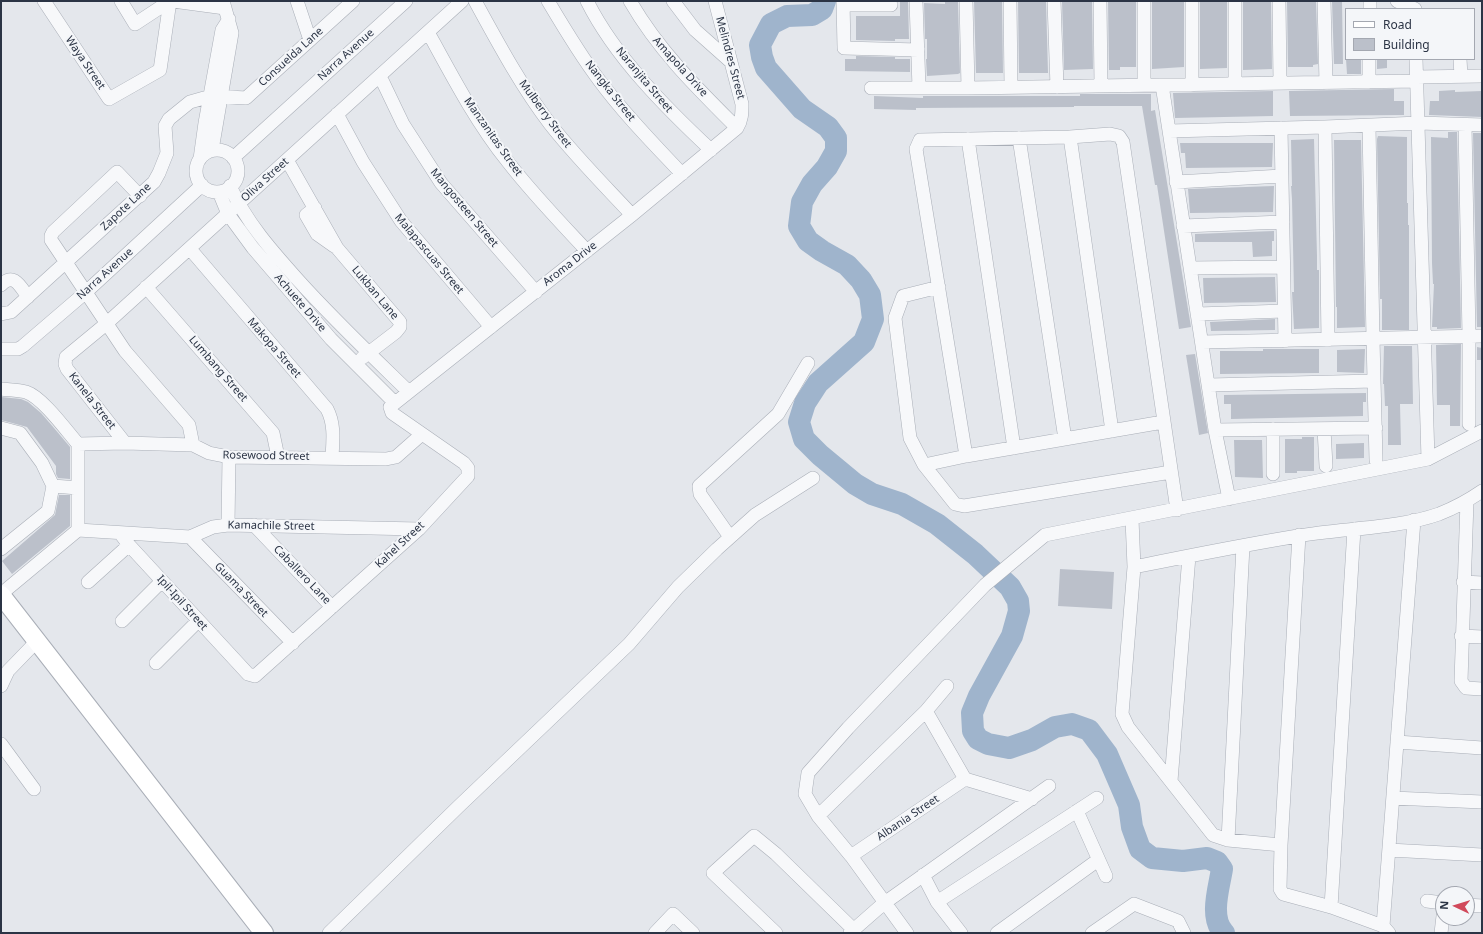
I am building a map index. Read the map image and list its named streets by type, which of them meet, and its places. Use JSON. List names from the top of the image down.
{
  "streets": {
    "street": [
      "Narra Avenue",
      "Consuelda Lane",
      "Melindres Street",
      "Waya Street",
      "Amapola Drive",
      "Naranjita Street",
      "Nangka Street",
      "Mulberry Street",
      "Manzanitas Street",
      "Oliva Street",
      "Zapote Lane",
      "Mangosteen Street",
      "Malapascuas Street",
      "Aroma Drive",
      "Lukban Lane",
      "Achuete Drive",
      "Makopa Street",
      "Lumbang Street",
      "Kanela Street",
      "Rosewood Street",
      "Kamachile Street",
      "Kahel Street",
      "Caballero Lane",
      "Guama Street",
      "Ipil-Ipil Street",
      "Albania Street"
    ]
  },
  "crossings": [
    ["Narra Avenue", "Achuete Drive"],
    ["Consuelda Lane", "Zapote Lane"],
    ["Melindres Street", "Aroma Drive"],
    ["Amapola Drive", "Aroma Drive"],
    ["Naranjita Street", "Aroma Drive"],
    ["Nangka Street", "Aroma Drive"],
    ["Mulberry Street", "Aroma Drive"],
    ["Manzanitas Street", "Oliva Street"],
    ["Manzanitas Street", "Aroma Drive"],
    ["Oliva Street", "Mangosteen Street"],
    ["Oliva Street", "Malapascuas Street"],
    ["Oliva Street", "Lukban Lane"],
    ["Oliva Street", "Achuete Drive"],
    ["Oliva Street", "Makopa Street"],
    ["Oliva Street", "Lumbang Street"],
    ["Oliva Street", "Kanela Street"],
    ["Mangosteen Street", "Aroma Drive"],
    ["Malapascuas Street", "Aroma Drive"],
    ["Aroma Drive", "Achuete Drive"],
    ["Aroma Drive", "Kahel Street"],
    ["Lukban Lane", "Achuete Drive"],
    ["Achuete Drive", "Kahel Street"],
    ["Makopa Street", "Rosewood Street"],
    ["Lumbang Street", "Rosewood Street"],
    ["Kanela Street", "Rosewood Street"],
    ["Rosewood Street", "Kahel Street"],
    ["Kamachile Street", "Kahel Street"],
    ["Kamachile Street", "Caballero Lane"],
    ["Kamachile Street", "Guama Street"],
    ["Kamachile Street", "Ipil-Ipil Street"],
    ["Kahel Street", "Caballero Lane"],
    ["Kahel Street", "Guama Street"],
    ["Kahel Street", "Ipil-Ipil Street"]
  ],
  "legend": ["Road", "Building"],
  "north": "left"
}
